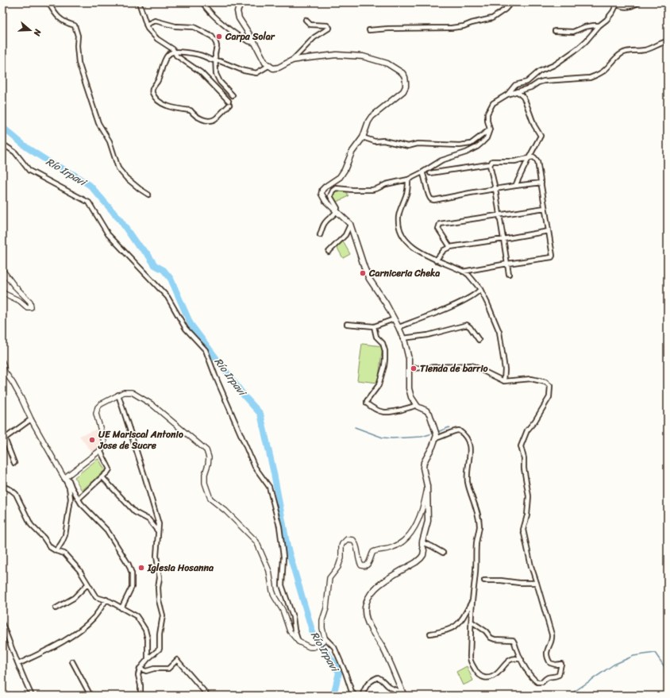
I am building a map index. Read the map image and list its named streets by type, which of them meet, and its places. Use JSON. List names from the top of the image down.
{
  "water": ["Río Irpavi"],
  "places": [
    "Carpa Solar",
    "Carniceria Cheka",
    "Tienda de barrio",
    "UE Mariscal Antonio Jose de Sucre",
    "Iglesia Hosanna"
  ],
  "north": "right"
}
